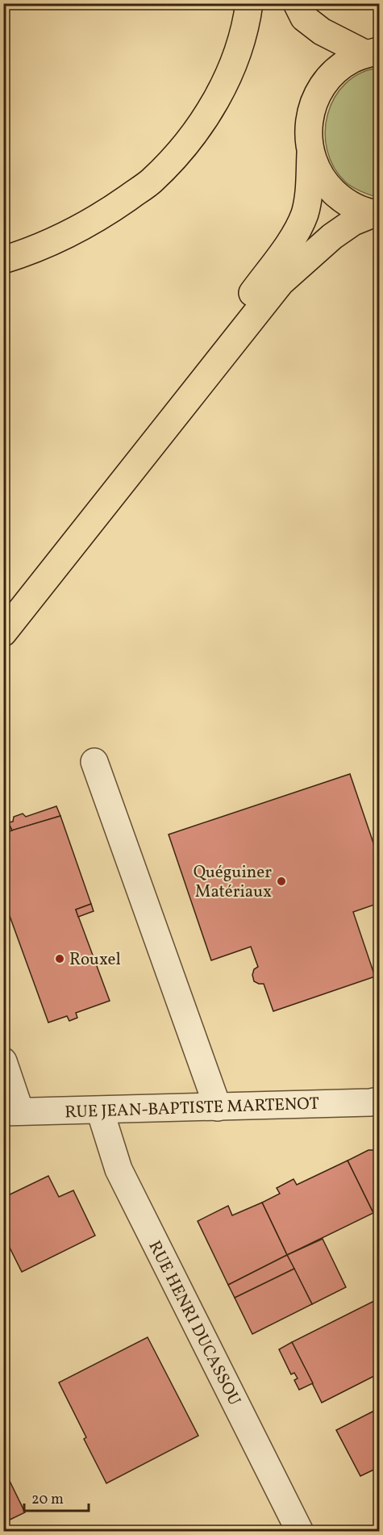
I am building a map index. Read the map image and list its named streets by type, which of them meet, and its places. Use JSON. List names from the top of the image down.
{
  "streets": {
    "street": ["RUE JEAN-BAPTISTE MARTENOT", "RUE HENRI DUCASSOU"]
  },
  "crossings": [
    ["RUE JEAN-BAPTISTE MARTENOT", "RUE HENRI DUCASSOU"]
  ],
  "places": ["Quéguiner Matériaux", "Rouxel"],
  "scale_bar": "20 m"
}
